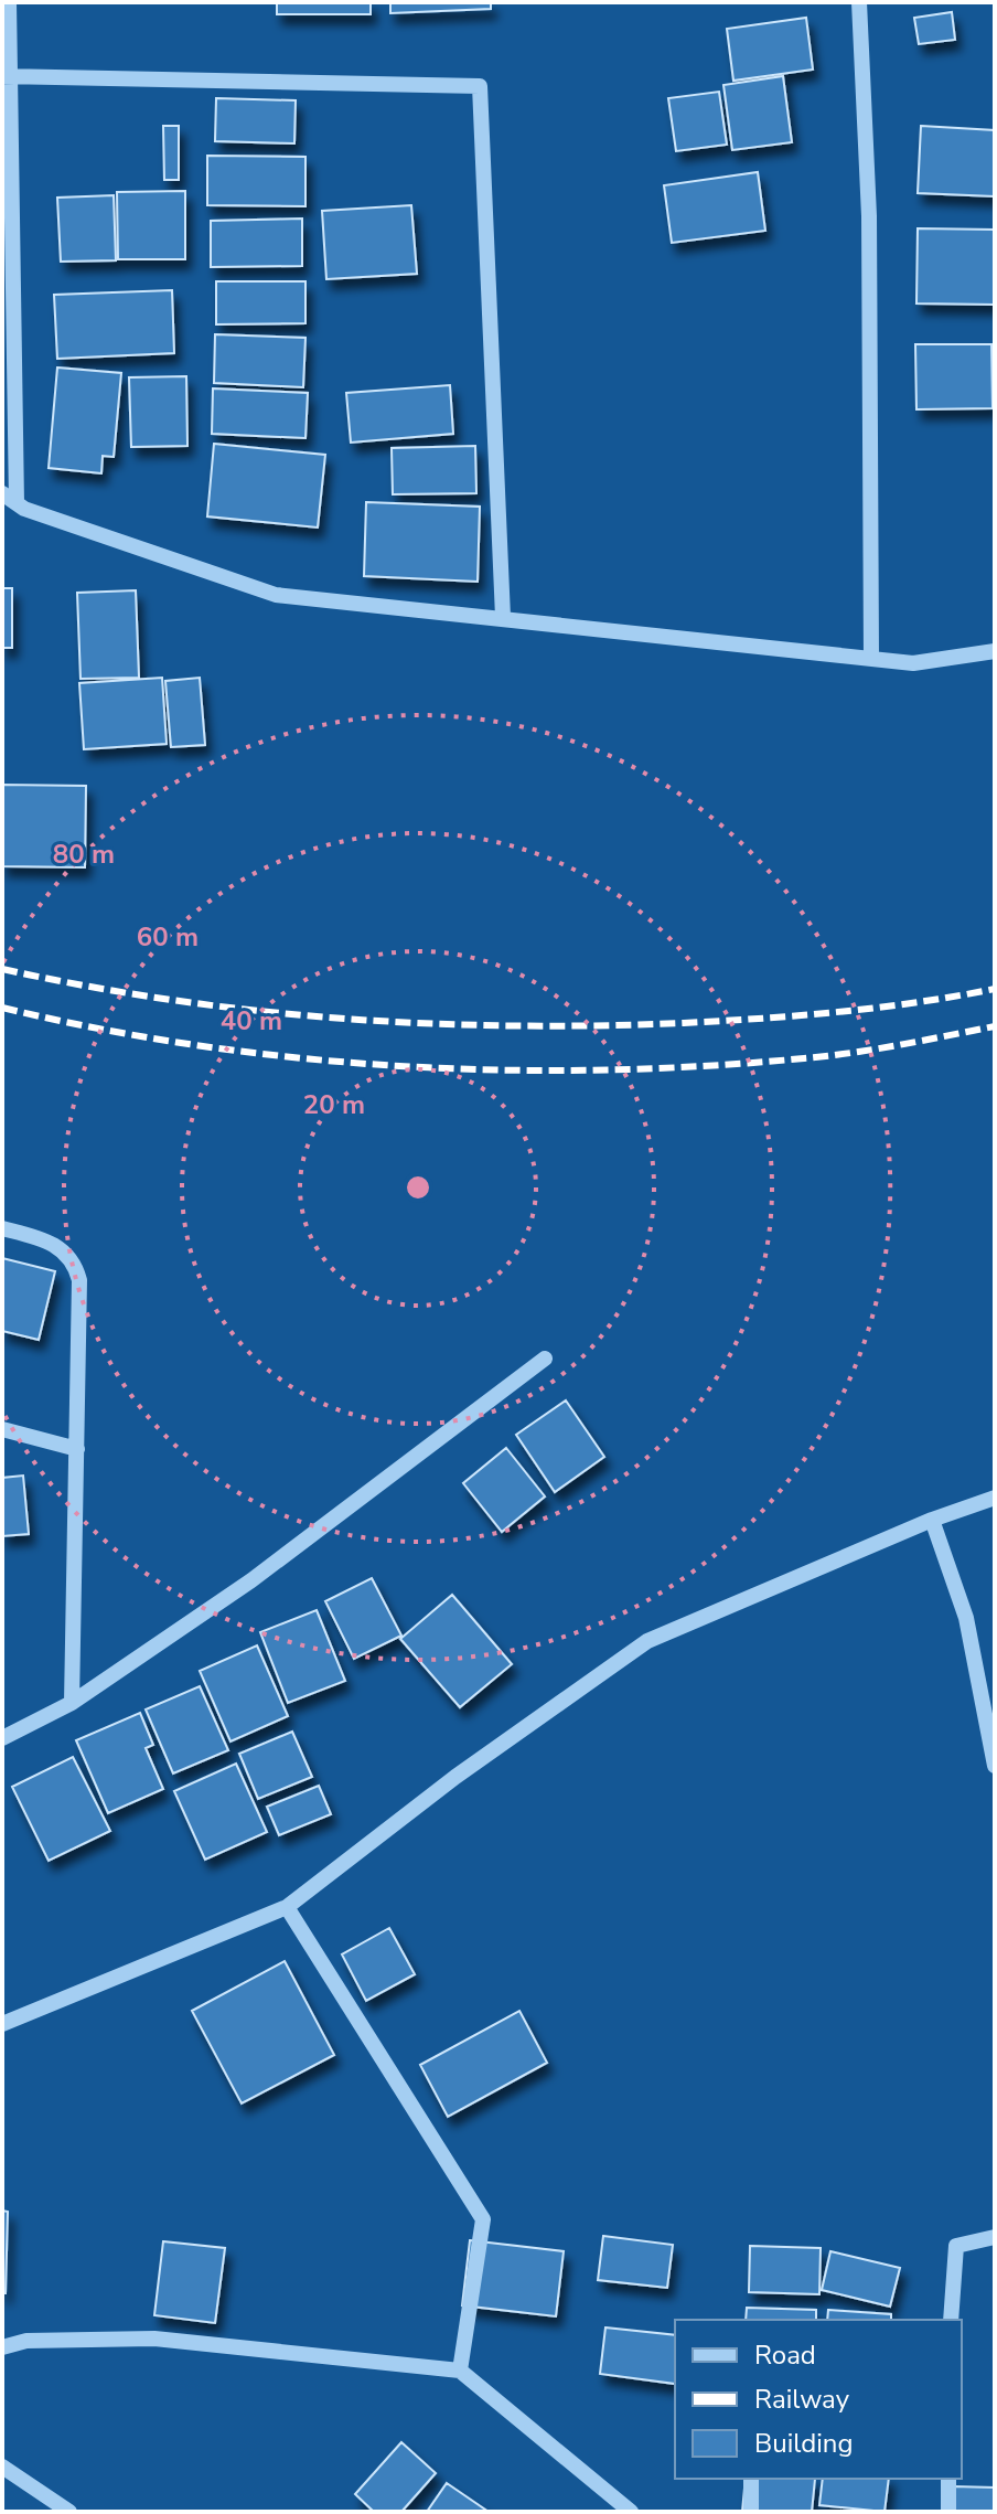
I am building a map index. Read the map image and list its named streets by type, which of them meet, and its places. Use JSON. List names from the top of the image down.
{
  "legend": ["Road", "Railway", "Building"],
  "rings": [
    "80 m",
    "60 m",
    "40 m",
    "20 m"
  ]
}
